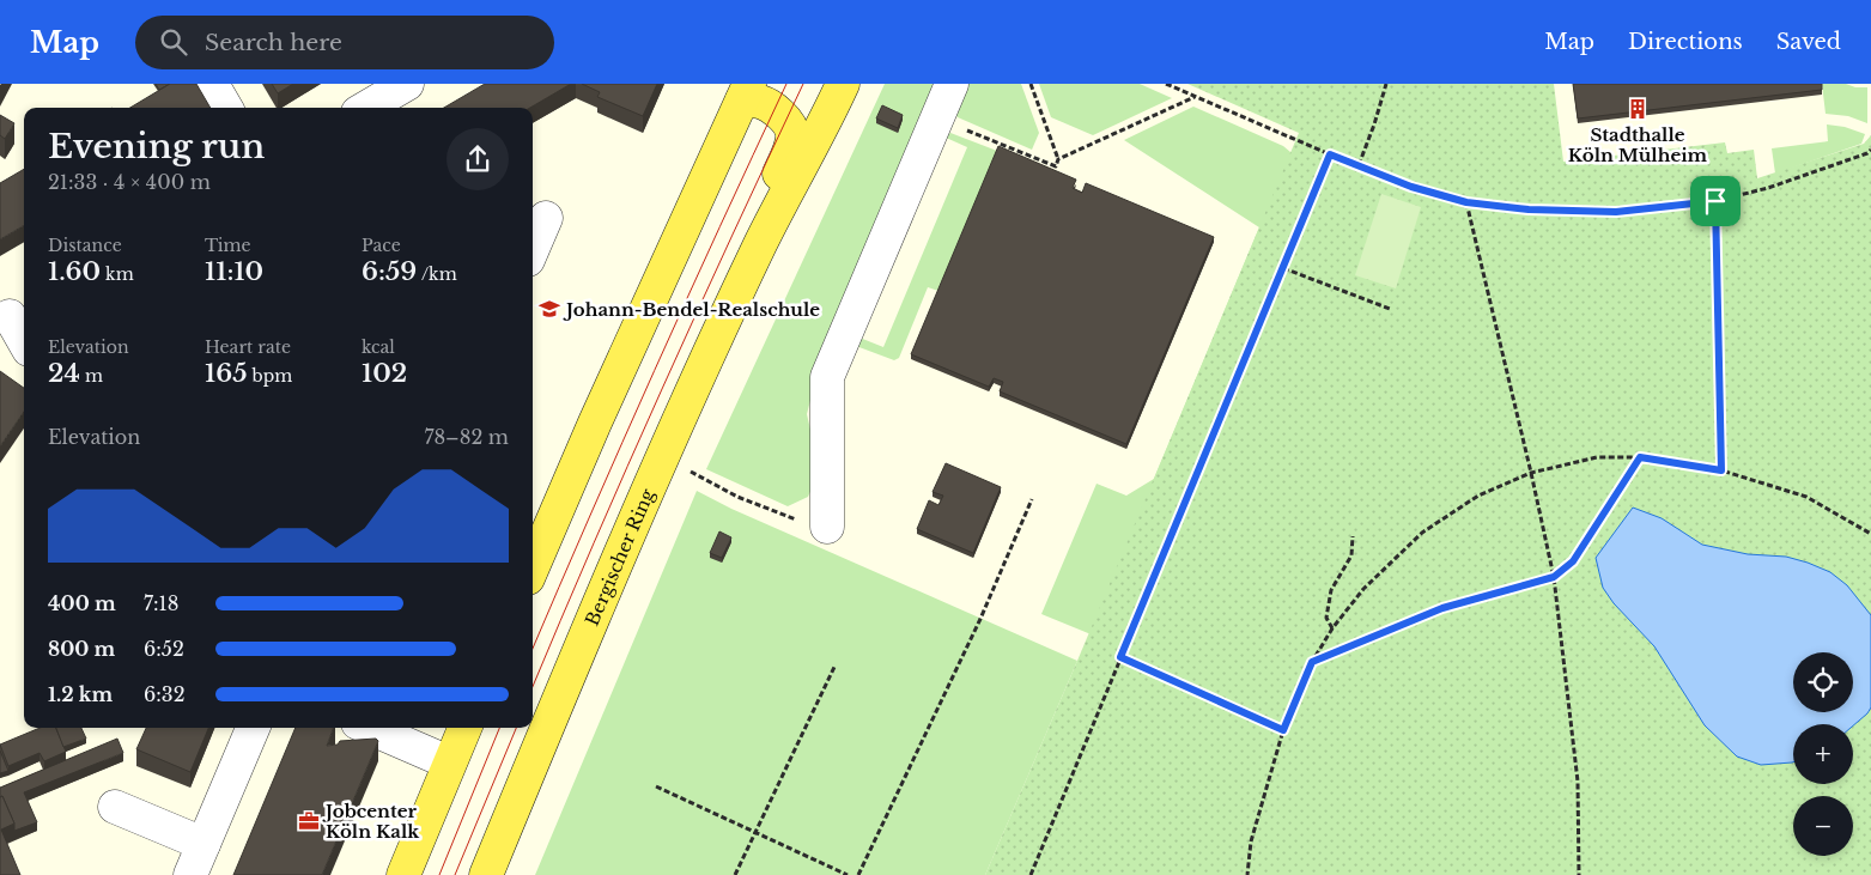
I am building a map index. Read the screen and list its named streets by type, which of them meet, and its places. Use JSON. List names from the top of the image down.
{
  "streets": {
    "main road": ["Bergischer Ring"]
  },
  "places": {
    "building": ["Stadthalle Köln Mülheim"],
    "school or university": ["Johann-Bendel-Realschule"],
    "office": ["Jobcenter Köln Kalk"]
  },
  "page": {
    "header": "Map",
    "search": "Search here",
    "nav": ["Map", "Directions", "Saved"],
    "heading": ["Evening run", "21:33 · 4 × 400 m"],
    "stats": [
      ["Distance", "1.60 km"],
      ["Time", "11:10"],
      ["Pace", "6:59 /km"],
      ["Elevation", "24 m"],
      ["Heart rate", "165 bpm"],
      ["kcal", "102"]
    ],
    "chart": ["Elevation", "78–82 m"],
    "list": [
      {
        "name": "400 m",
        "note": "7:18"
      },
      {
        "name": "800 m",
        "note": "6:52"
      },
      {
        "name": "1.2 km",
        "note": "6:32"
      }
    ],
    "map_buttons": ["+", "−"]
  }
}
